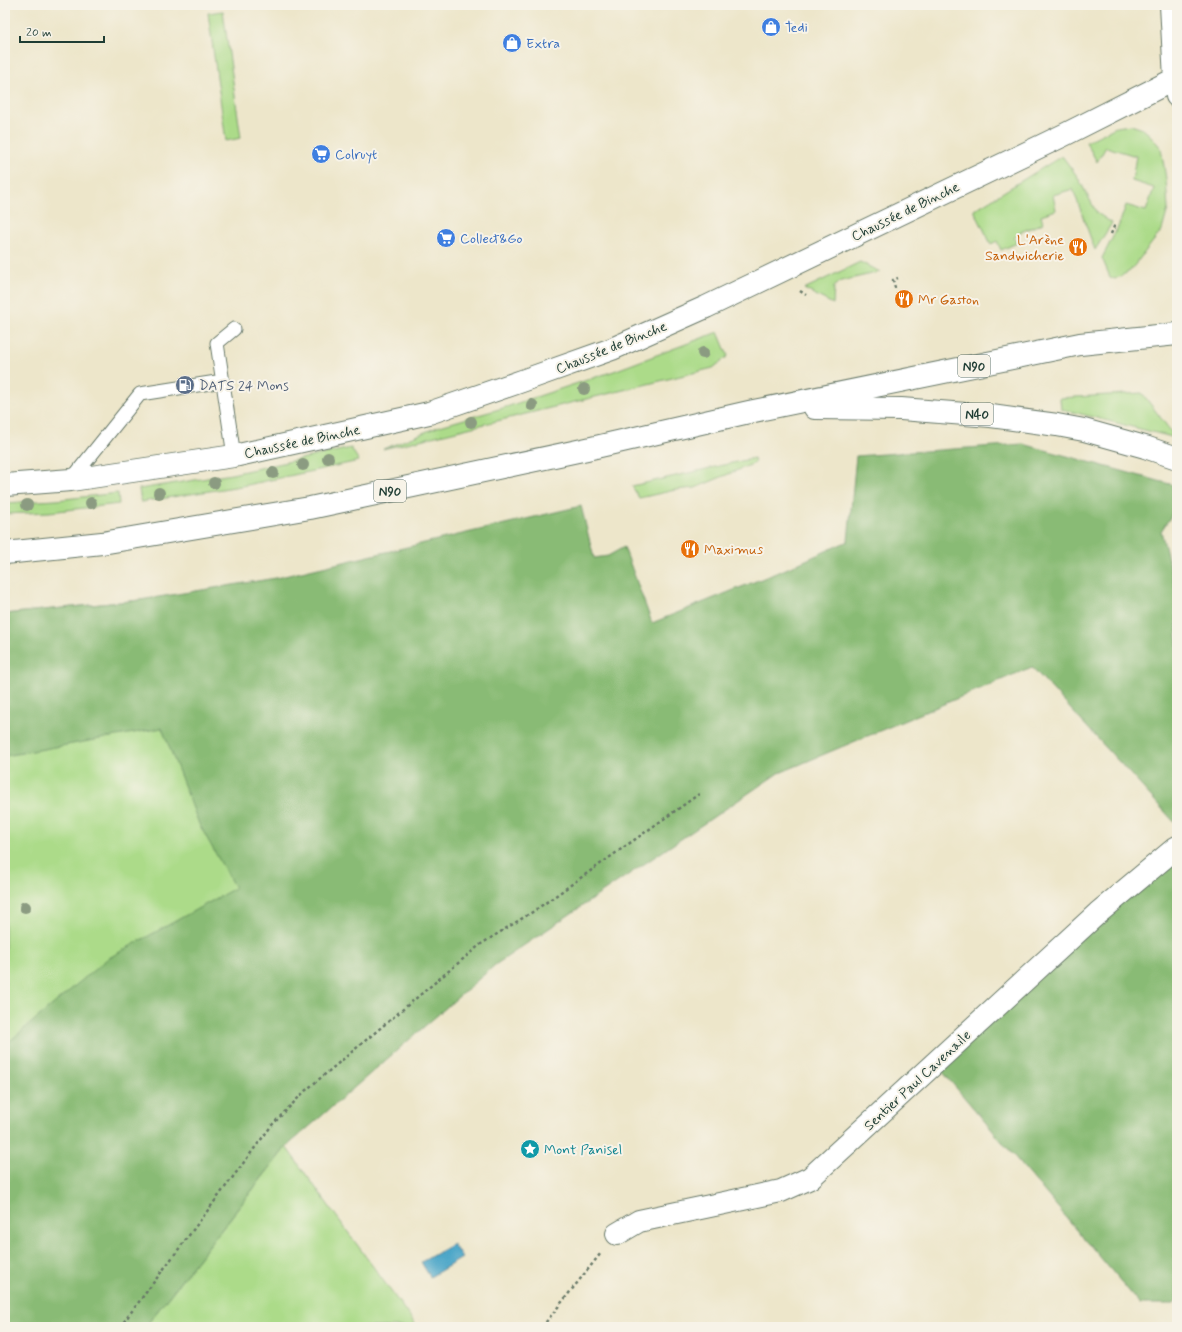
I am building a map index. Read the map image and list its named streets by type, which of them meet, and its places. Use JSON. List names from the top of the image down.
{
  "streets": {
    "street": [
      "Chaussée de Binche",
      "N90",
      "N40",
      "Sentier Paul Cavenaile"
    ]
  },
  "crossings": [
    ["N90", "N40"]
  ],
  "places": {
    "shop": ["Tedi", "Extra"],
    "supermarket": ["Colruyt", "Collect&Go"],
    "restaurant": ["L'Arène Sandwicherie", "Mr Gaston", "Maximus"],
    "fuel station": ["DATS 24 Mons"],
    "place": ["Mont Panisel"]
  },
  "scale_bar": "20 m"
}
